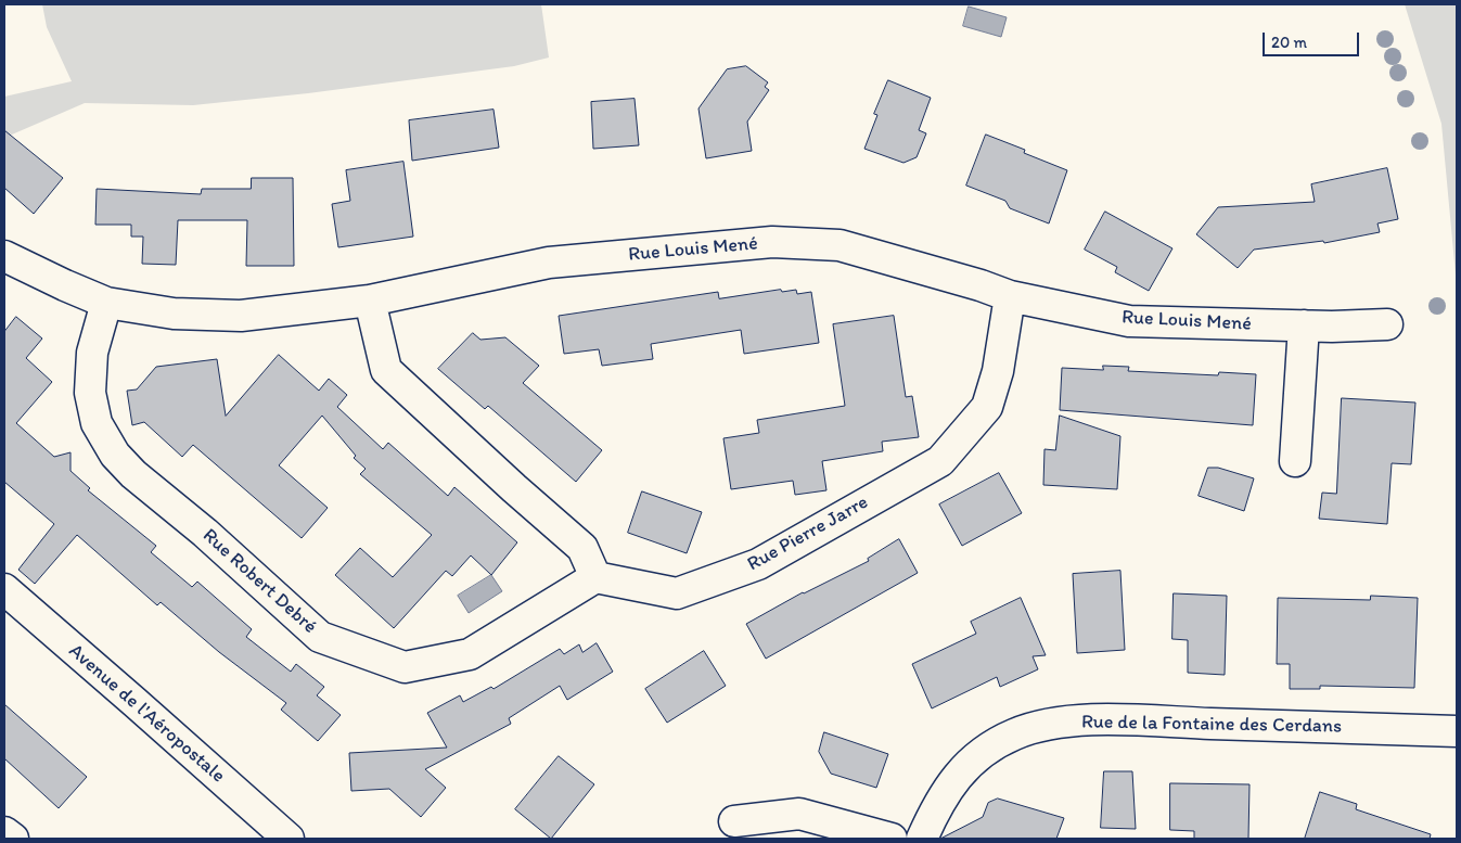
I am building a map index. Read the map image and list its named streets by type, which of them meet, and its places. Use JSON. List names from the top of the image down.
{
  "streets": {
    "street": [
      "Rue Louis Mené",
      "Rue Pierre Jarre",
      "Rue Robert Debré",
      "Avenue de l'Aéropostale",
      "Rue de la Fontaine des Cerdans"
    ]
  },
  "crossings": [
    ["Rue Louis Mené", "Rue Pierre Jarre"],
    ["Rue Louis Mené", "Rue Robert Debré"],
    ["Rue Pierre Jarre", "Rue Robert Debré"]
  ],
  "scale_bar": "20 m"
}
